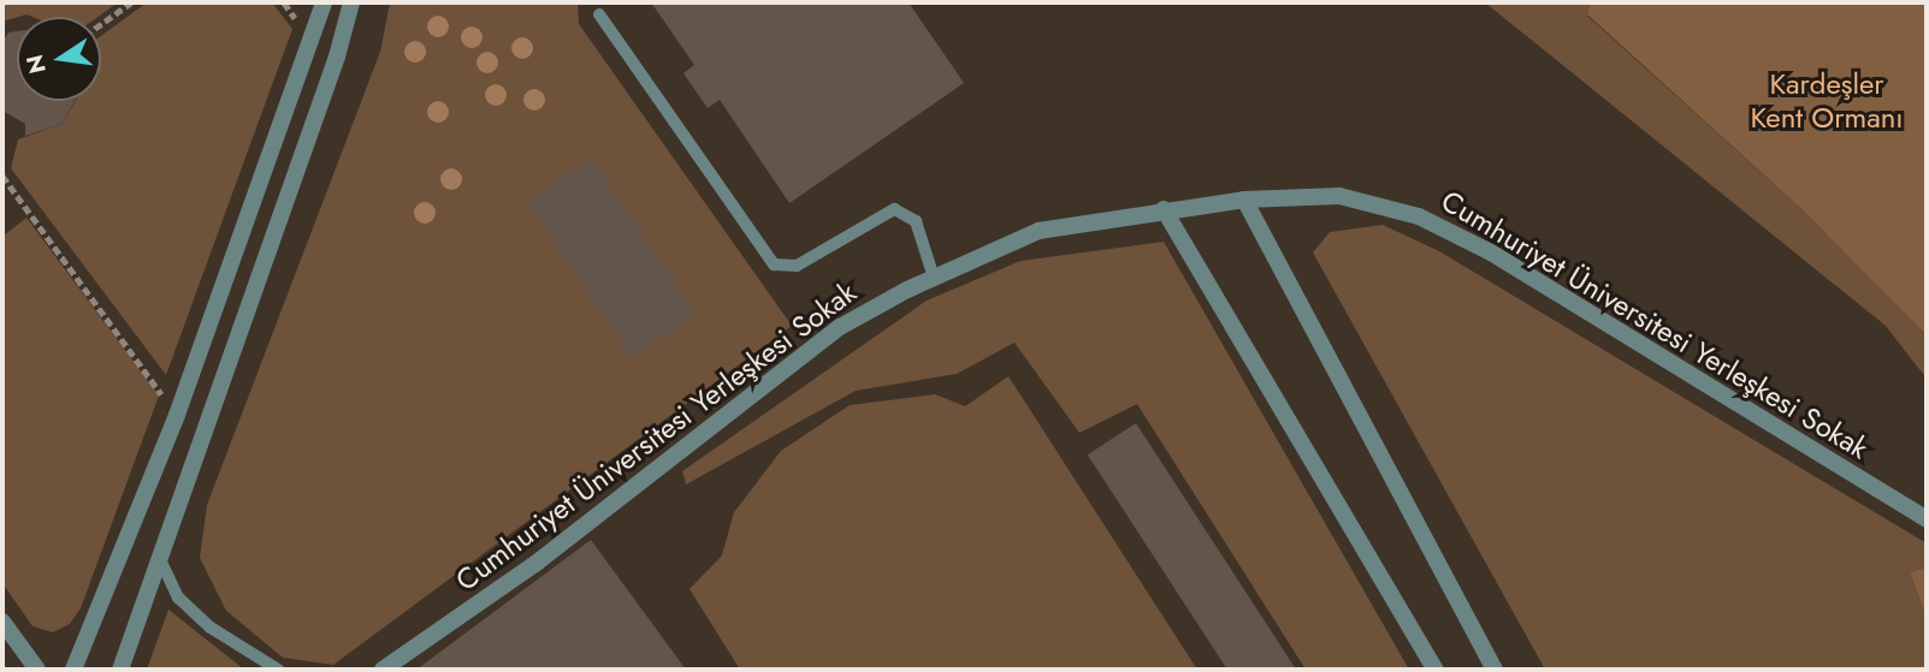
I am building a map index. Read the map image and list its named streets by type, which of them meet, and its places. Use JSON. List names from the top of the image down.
{
  "streets": {
    "street": ["Cumhuriyet Üniversitesi Yerleşkesi Sokak"]
  },
  "parks": ["Kardeşler Kent Ormanı"],
  "north": "left"
}
